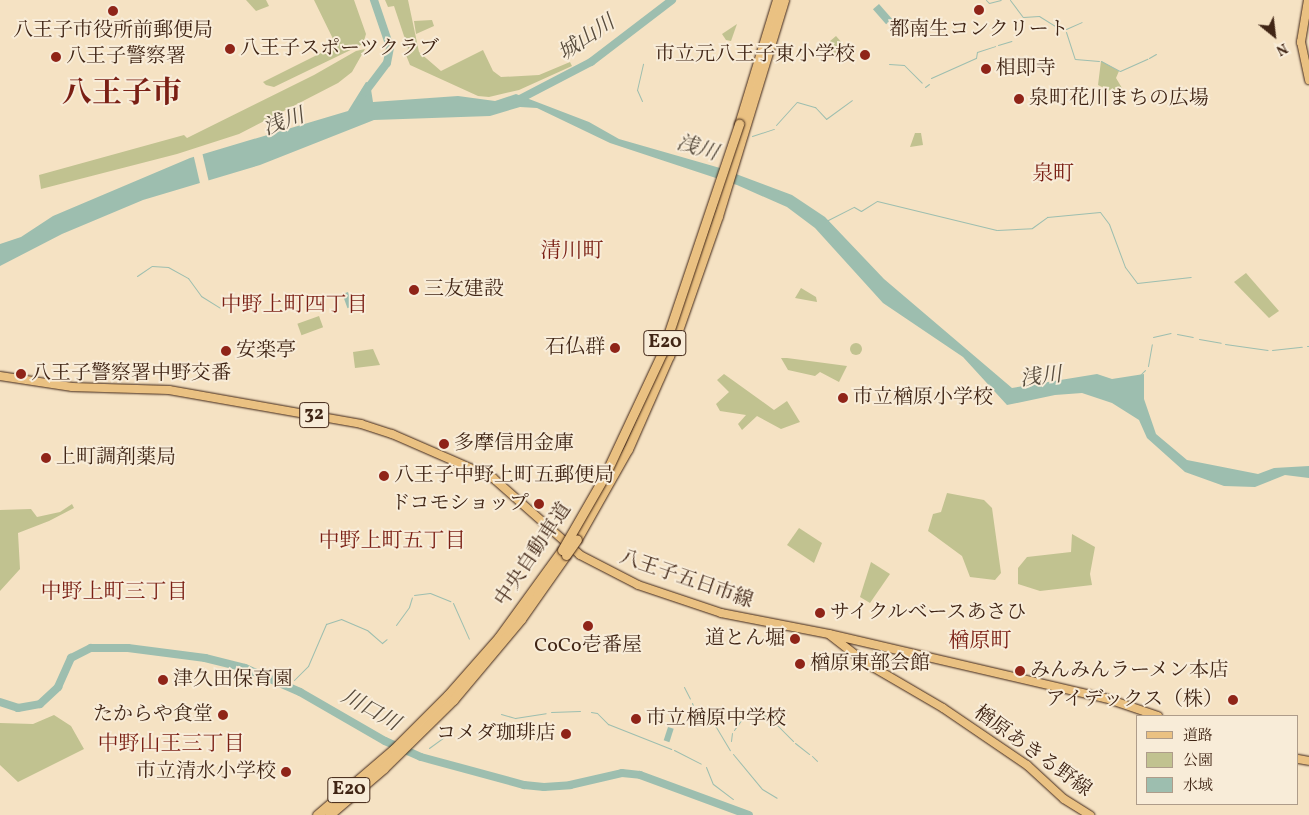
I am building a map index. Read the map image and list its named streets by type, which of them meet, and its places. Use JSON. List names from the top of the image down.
{
  "streets": {
    "highway": ["E20", "中央自動車道"],
    "main road": ["32", "八王子五日市線", "楢原あきる野線"]
  },
  "crossings": [
    ["八王子五日市線", "楢原あきる野線"]
  ],
  "districts": [
    "八王子市",
    "泉町",
    "清川町",
    "中野上町四丁目",
    "中野上町五丁目",
    "中野上町三丁目",
    "楢原町",
    "中野山王三丁目"
  ],
  "water": ["城山川", "浅川", "川口川"],
  "places": [
    "都南生コンクリート",
    "八王子市役所前郵便局",
    "八王子スポーツクラブ",
    "市立元八王子東小学校",
    "八王子警察署",
    "相即寺",
    "泉町花川まちの広場",
    "三友建設",
    "石仏群",
    "安楽亭",
    "八王子警察署中野交番",
    "市立楢原小学校",
    "多摩信用金庫",
    "上町調剤薬局",
    "八王子中野上町五郵便局",
    "ドコモショップ",
    "サイクルベースあさひ",
    "CoCo壱番屋",
    "道とん堀",
    "楢原東部会館",
    "みんみんラーメン本店",
    "津久田保育園",
    "アイデックス（株）",
    "たからや食堂",
    "市立楢原中学校",
    "コメダ珈琲店",
    "市立清水小学校"
  ],
  "legend": ["道路", "公園", "水域"],
  "north": "bottom right"
}
